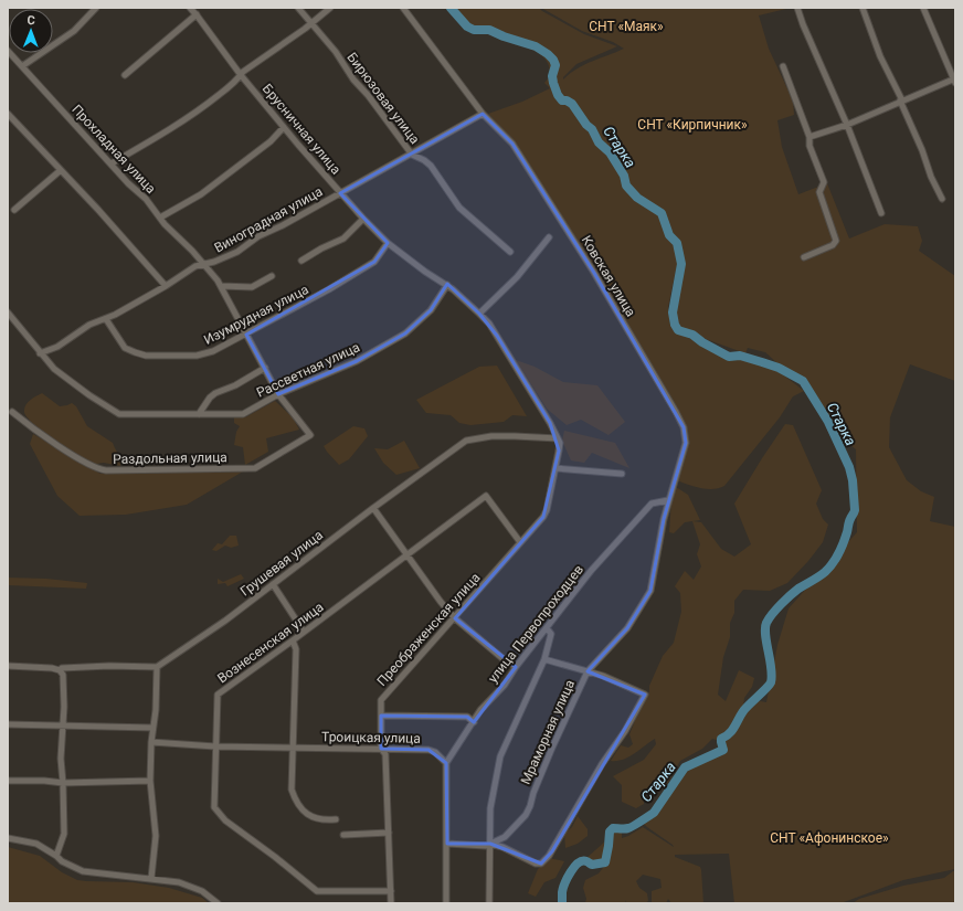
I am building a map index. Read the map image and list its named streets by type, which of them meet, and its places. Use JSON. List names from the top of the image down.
{
  "streets": {
    "street": [
      "Бирюзовая улица",
      "Брусничная улица",
      "Прохладная улица",
      "Виноградная улица",
      "Ковская улица",
      "Изумрудная улица",
      "Рассветная улица",
      "Раздольная улица",
      "Грушевая улица",
      "улица Первопроходцев",
      "Преображенская улица",
      "Вознесенская улица",
      "Мраморная улица",
      "Троицкая улица"
    ]
  },
  "crossings": [
    ["Бирюзовая улица", "Виноградная улица"],
    ["Брусничная улица", "Виноградная улица"],
    ["Брусничная улица", "Изумрудная улица"],
    ["Брусничная улица", "Рассветная улица"],
    ["Брусничная улица", "Грушевая улица"],
    ["Брусничная улица", "Преображенская улица"],
    ["Прохладная улица", "Виноградная улица"],
    ["Прохладная улица", "Изумрудная улица"],
    ["Прохладная улица", "Рассветная улица"],
    ["Прохладная улица", "Раздольная улица"],
    ["Виноградная улица", "Ковская улица"],
    ["Виноградная улица", "Изумрудная улица"],
    ["Виноградная улица", "Рассветная улица"],
    ["Ковская улица", "улица Первопроходцев"],
    ["Ковская улица", "Мраморная улица"],
    ["Грушевая улица", "Преображенская улица"],
    ["улица Первопроходцев", "Троицкая улица"],
    ["Преображенская улица", "Вознесенская улица"],
    ["Преображенская улица", "Троицкая улица"],
    ["Вознесенская улица", "Троицкая улица"]
  ],
  "water": ["Старка"],
  "parks": ["СНТ «Маяк»", "СНТ «Кирпичник»", "СНТ «Афонинское»"],
  "north": "top"
}
